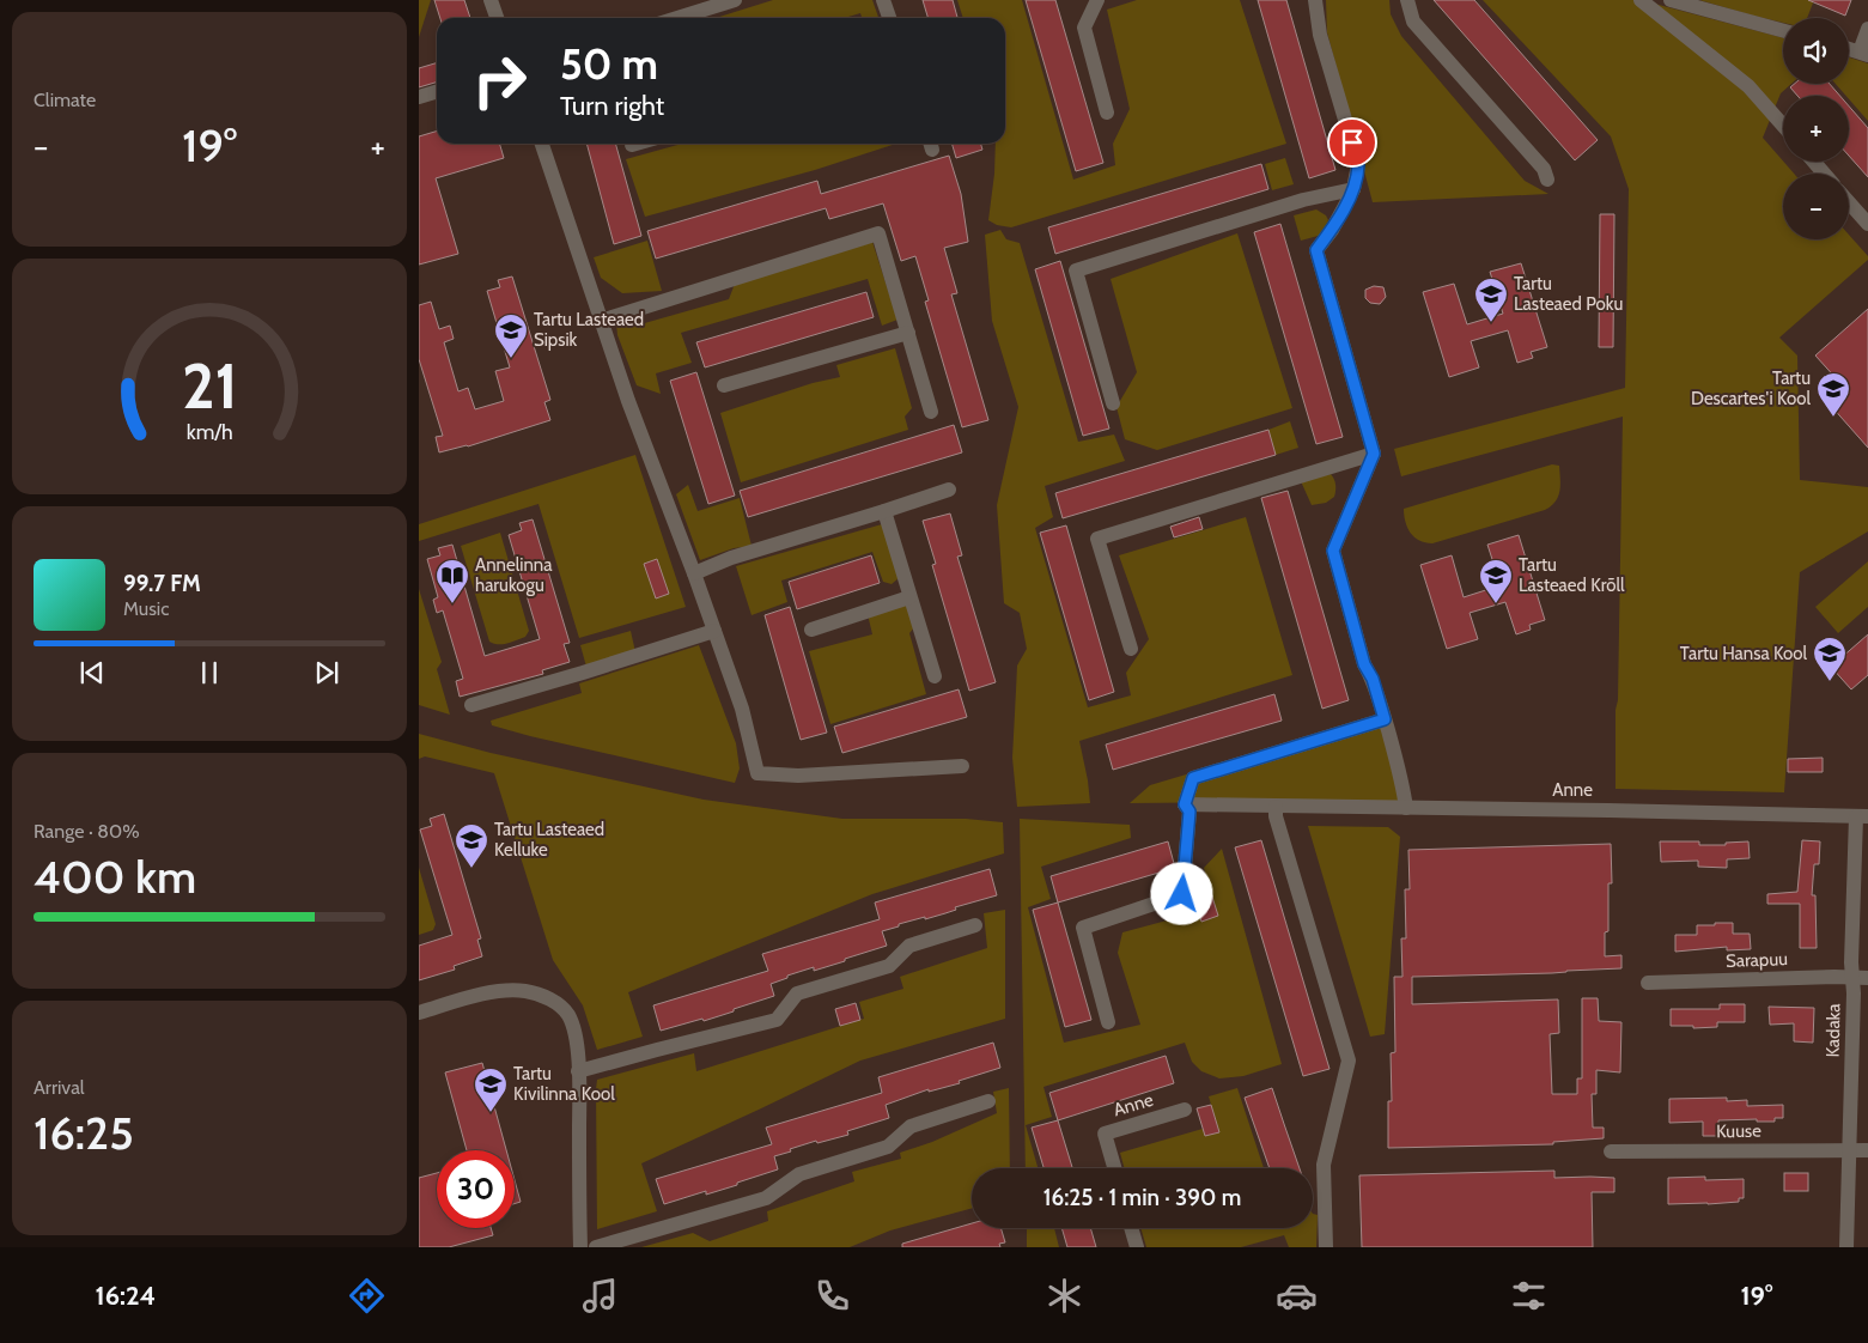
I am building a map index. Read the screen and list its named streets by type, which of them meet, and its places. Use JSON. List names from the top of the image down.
{
  "streets": {
    "street": [
      "Anne",
      "Sarapuu",
      "Kadaka",
      "Kuuse"
    ]
  },
  "crossings": [
    ["Anne", "Kadaka"],
    ["Sarapuu", "Kadaka"],
    ["Kadaka", "Kuuse"]
  ],
  "places": {
    "school or university": [
      "Tartu Lasteaed Poku",
      "Tartu Lasteaed Sipsik",
      "Tartu Descartes'i Kool",
      "Tartu Lasteaed Krõll",
      "Tartu Hansa Kool",
      "Tartu Lasteaed Kelluke",
      "Tartu Kivilinna Kool"
    ],
    "library": ["Annelinna harukogu"]
  },
  "page": {
    "tile": [
      "Climate",
      ["Range · 80%", "400 km"],
      ["Arrival", "16:25"]
    ],
    "map_buttons": ["+", "−"],
    "turn": ["50 m", "Turn right"],
    "heat": ["−", "19°", "+"],
    "song": ["99.7 FM", "Music"],
    "limit": "30",
    "trip": "16:25 · 1 min · 390 m",
    "tabs": ["16:24", "19°"],
    "gauge": ["21", "km/h"]
  }
}
